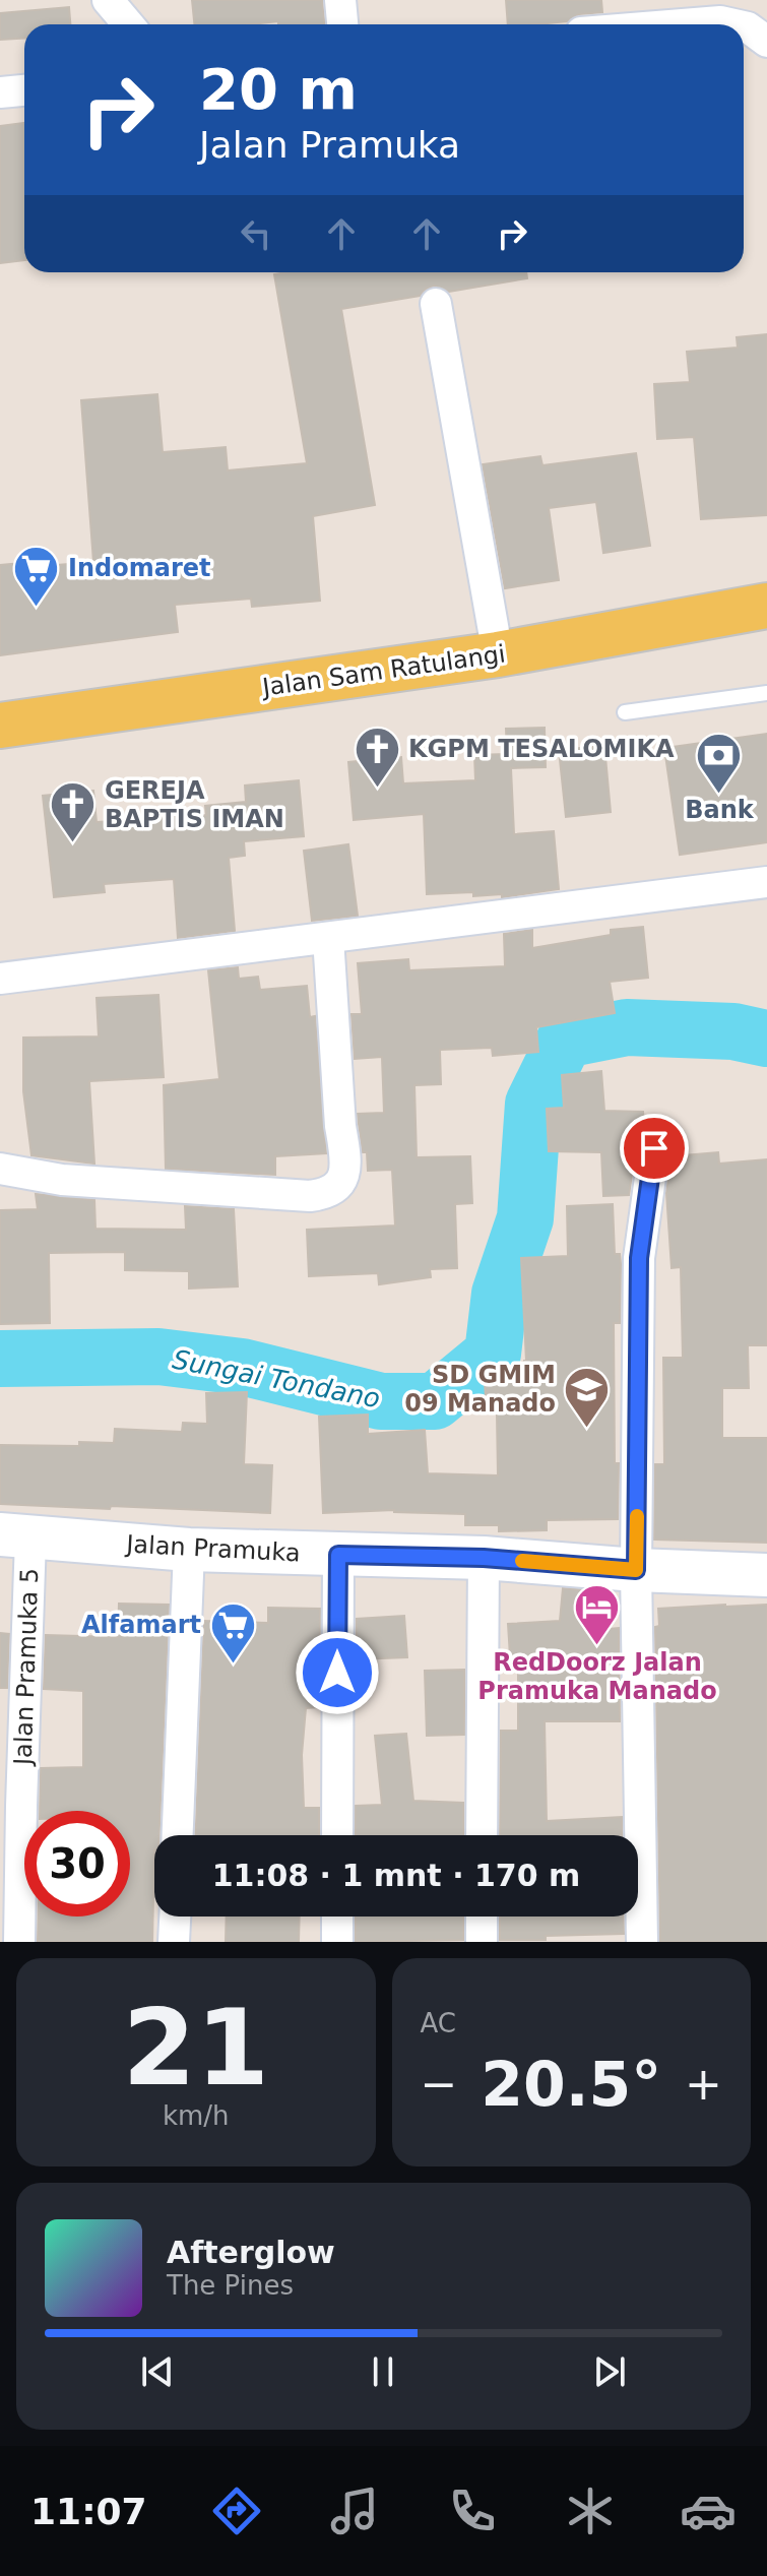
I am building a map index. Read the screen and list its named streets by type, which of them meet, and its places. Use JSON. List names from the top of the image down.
{
  "streets": {
    "main road": ["Jalan Sam Ratulangi"],
    "street": ["Jalan Pramuka", "Jalan Pramuka 5"]
  },
  "crossings": [
    ["Jalan Pramuka", "Jalan Pramuka 5"]
  ],
  "water": ["Sungai Tondano"],
  "places": {
    "supermarket": ["Indomaret", "Alfamart"],
    "church": ["KGPM TESALOMIKA", "GEREJA BAPTIS IMAN"],
    "bank": ["Bank"],
    "school or university": ["SD GMIM 09 Manado"],
    "hotel": ["RedDoorz Jalan Pramuka Manado"]
  },
  "page": {
    "turn": ["20 m", "Jalan Pramuka"],
    "limit": "30",
    "trip": "11:08 · 1 mnt · 170 m",
    "tile": [
      ["21", "km/h"],
      "AC"
    ],
    "heat": ["−", "20.5°", "+"],
    "song": ["Afterglow", "The Pines"],
    "tabs": "11:07"
  }
}
